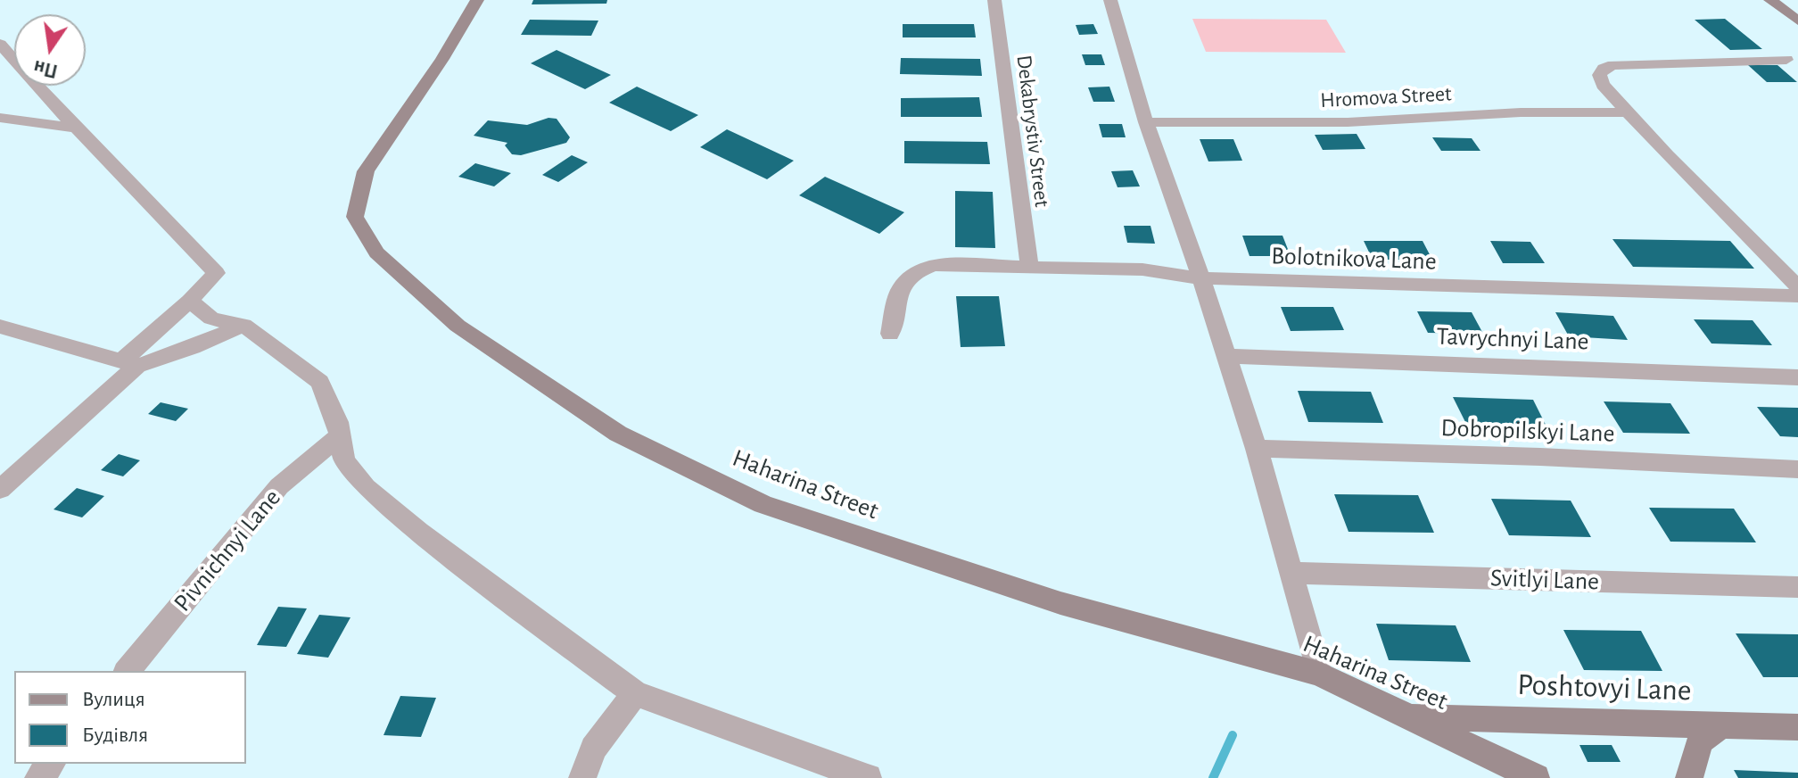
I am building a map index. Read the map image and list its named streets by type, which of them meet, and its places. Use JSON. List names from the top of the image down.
{
  "streets": {
    "main road": ["Haharina Street", "Poshtovyi Lane"],
    "street": [
      "Hromova Street",
      "Dekabrystiv Street",
      "Bolotnikova Lane",
      "Tavrychnyi Lane",
      "Dobropilskyi Lane",
      "Pivnichnyi Lane",
      "Svitlyi Lane"
    ]
  },
  "crossings": [
    ["Dekabrystiv Street", "Bolotnikova Lane"],
    ["Haharina Street", "Poshtovyi Lane"]
  ],
  "legend": ["Вулиця", "Будівля"],
  "north": "bottom"
}
